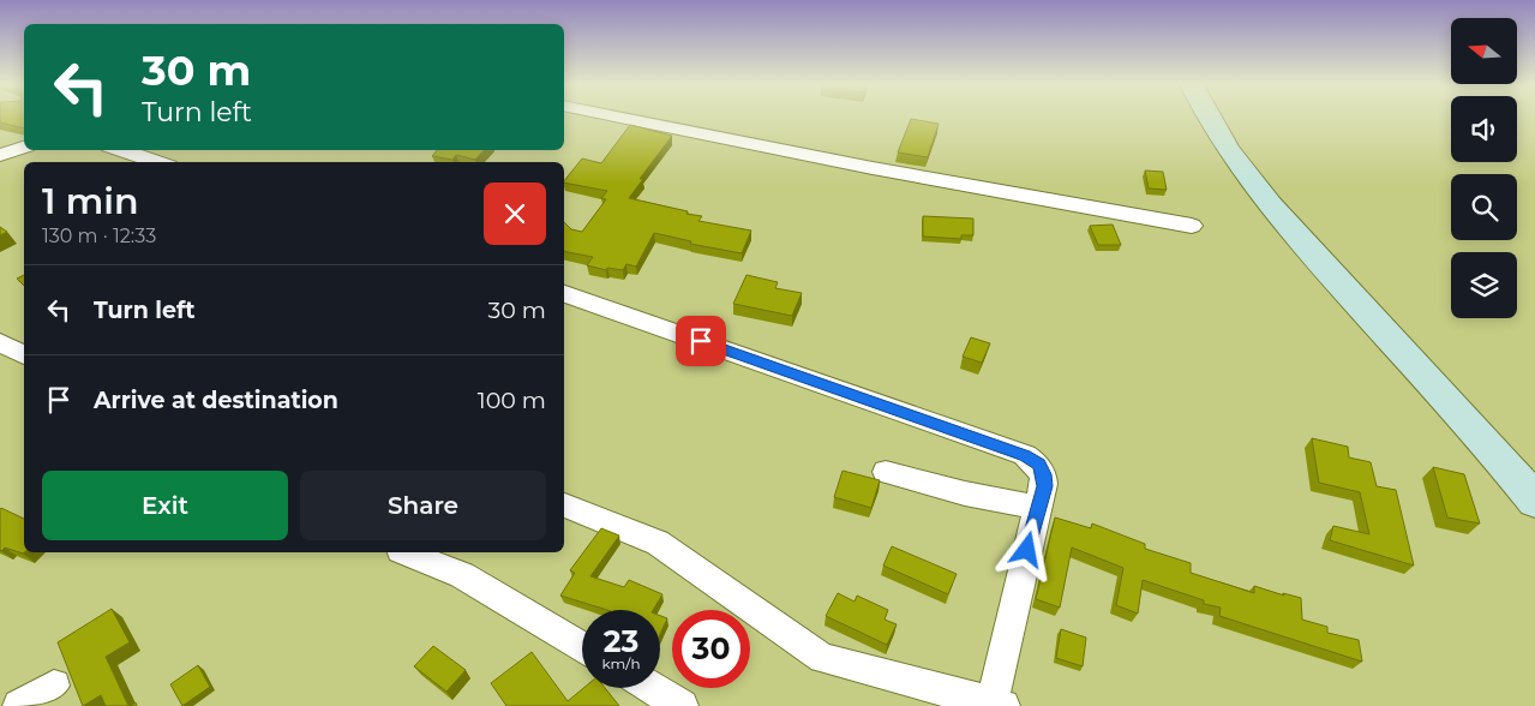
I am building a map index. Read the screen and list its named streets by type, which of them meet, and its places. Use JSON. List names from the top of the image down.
{
  "north": "left",
  "page": {
    "turn": ["30 m", "Turn left"],
    "heading": ["1 min", "130 m · 12:33"],
    "list": [
      {
        "name": "Turn left",
        "value": "30 m"
      },
      {
        "name": "Arrive at destination",
        "value": "100 m"
      }
    ],
    "buttons": ["Exit", "Share"],
    "speed": "23 km/h",
    "limit": "30"
  }
}
